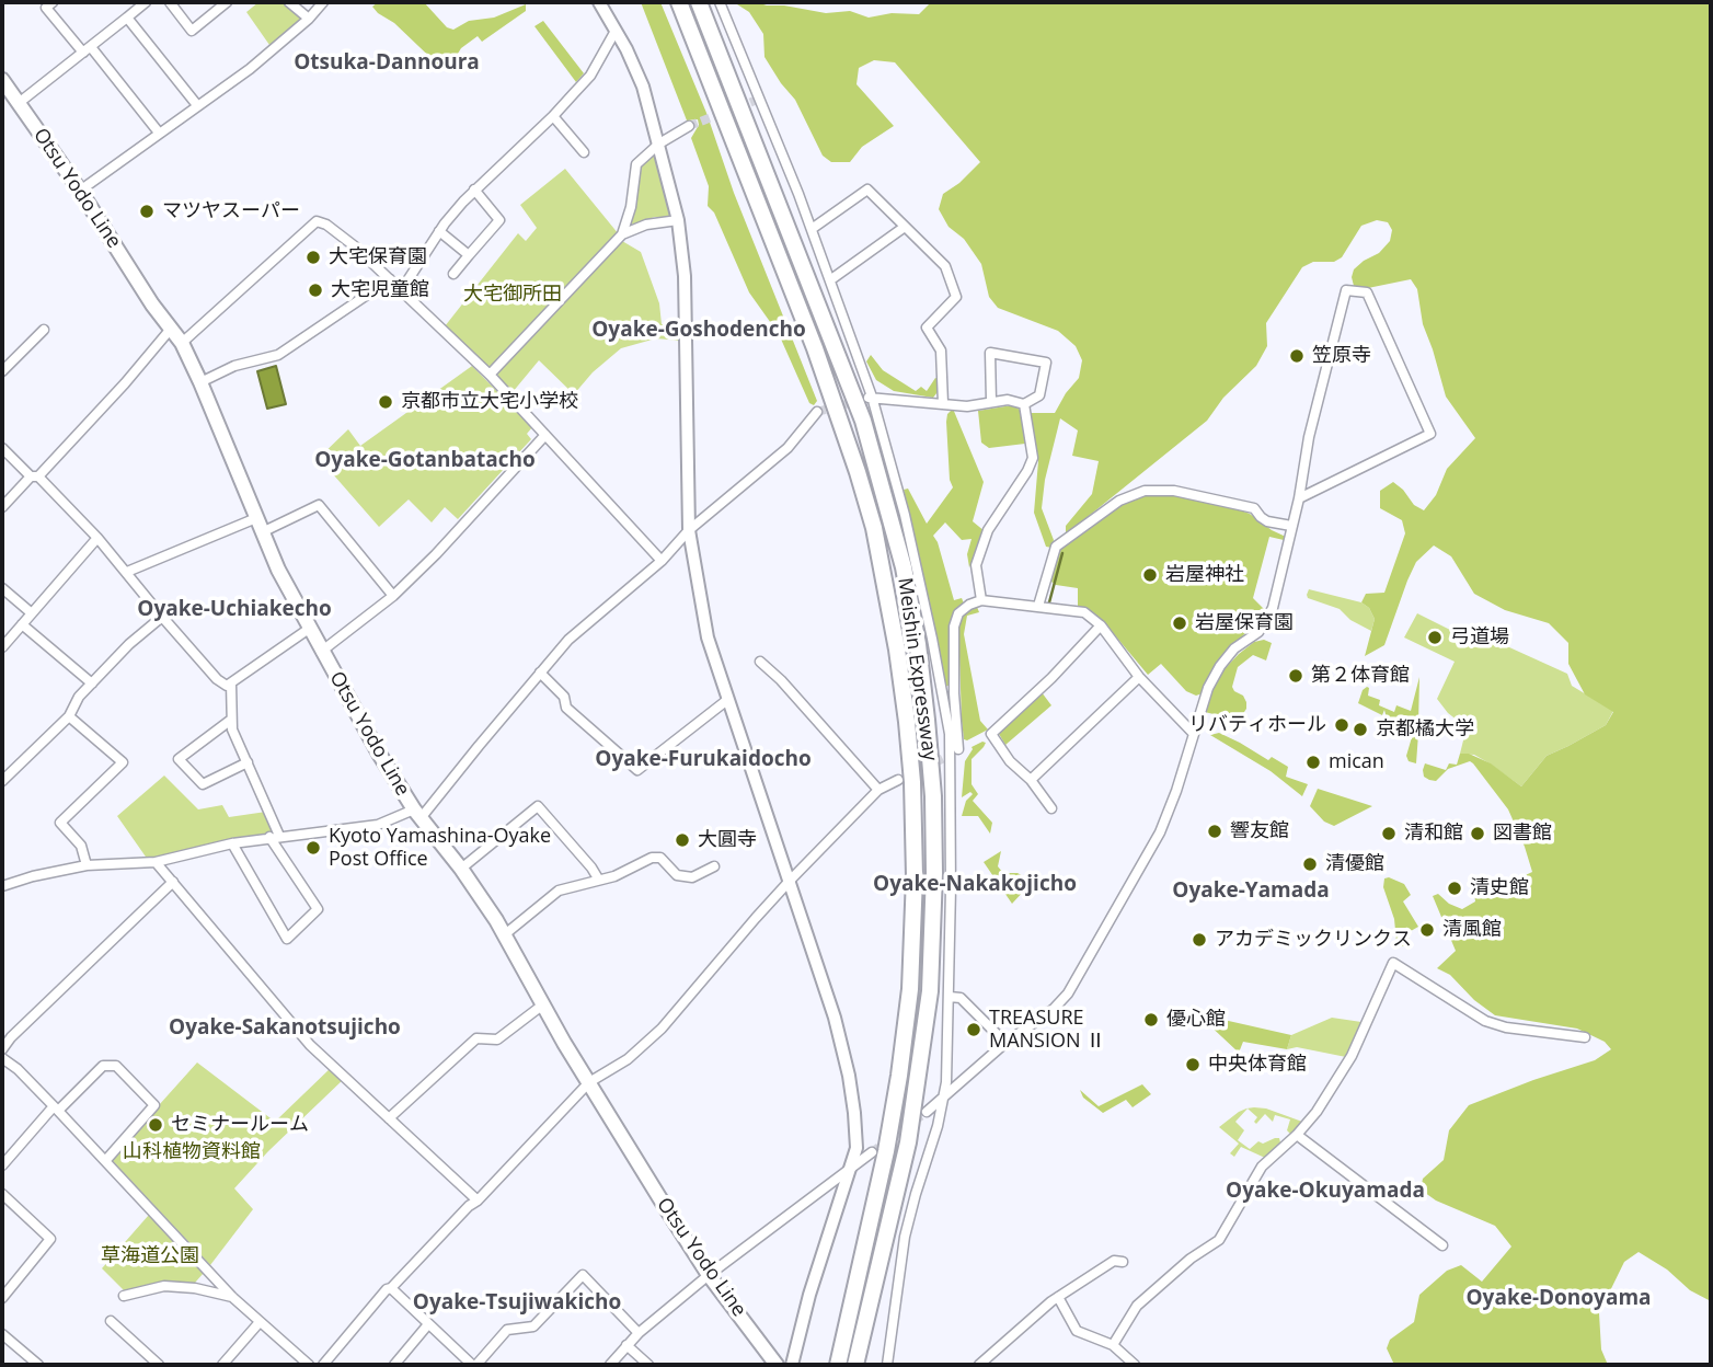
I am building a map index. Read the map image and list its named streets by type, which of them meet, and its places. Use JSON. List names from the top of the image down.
{
  "streets": {
    "highway": ["Meishin Expressway"],
    "main road": ["Otsu Yodo Line"]
  },
  "districts": [
    "Otsuka-Dannoura",
    "Oyake-Goshodencho",
    "Oyake-Gotanbatacho",
    "Oyake-Uchiakecho",
    "Oyake-Furukaidocho",
    "Oyake-Nakakojicho",
    "Oyake-Yamada",
    "Oyake-Sakanotsujicho",
    "Oyake-Okuyamada",
    "Oyake-Donoyama",
    "Oyake-Tsujiwakicho"
  ],
  "parks": ["大宅御所田", "山科植物資料館", "草海道公園"],
  "places": [
    "マツヤスーパー",
    "大宅保育園",
    "大宅児童館",
    "笠原寺",
    "京都市立大宅小学校",
    "岩屋神社",
    "岩屋保育園",
    "弓道場",
    "第２体育館",
    "リバティホール",
    "京都橘大学",
    "mican",
    "響友館",
    "清和館",
    "図書館",
    "大圓寺",
    "Kyoto Yamashina-Oyake Post Office",
    "清優館",
    "清史館",
    "清風館",
    "アカデミックリンクス",
    "優心館",
    "TREASURE MANSION Ⅱ",
    "中央体育館",
    "セミナールーム"
  ]
}
